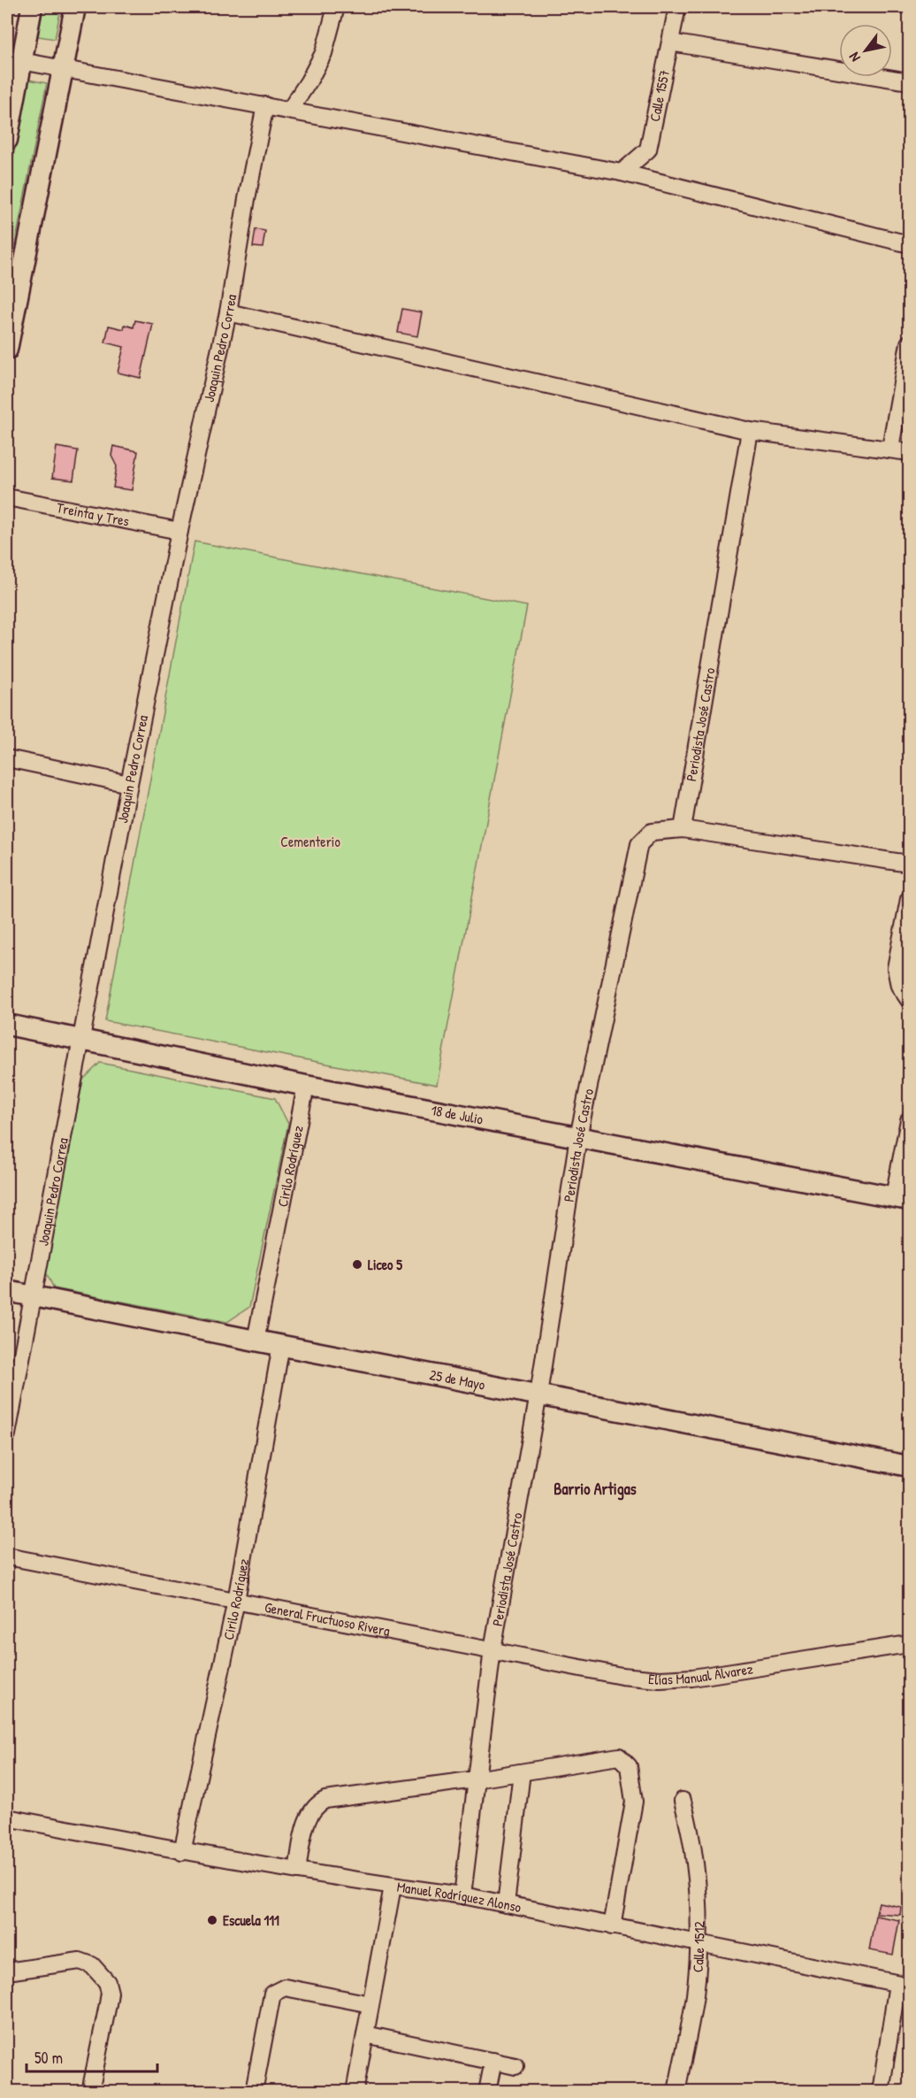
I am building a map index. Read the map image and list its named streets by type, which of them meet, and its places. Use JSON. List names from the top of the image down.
{
  "streets": {
    "street": [
      "Calle 1557",
      "Joaquin Pedro Correa",
      "Treinta y Tres",
      "Periodista José Castro",
      "18 de Julio",
      "Cirilo Rodríguez",
      "25 de Mayo",
      "General Fructuoso Rivera",
      "Elías Manual Álvarez",
      "Manuel Rodríguez Alonso",
      "Calle 1512"
    ]
  },
  "crossings": [
    ["Joaquin Pedro Correa", "Treinta y Tres"],
    ["Joaquin Pedro Correa", "18 de Julio"],
    ["Joaquin Pedro Correa", "25 de Mayo"],
    ["Periodista José Castro", "18 de Julio"],
    ["Periodista José Castro", "25 de Mayo"],
    ["Periodista José Castro", "General Fructuoso Rivera"],
    ["Periodista José Castro", "Elías Manual Álvarez"],
    ["Periodista José Castro", "Manuel Rodríguez Alonso"],
    ["18 de Julio", "Cirilo Rodríguez"],
    ["Cirilo Rodríguez", "25 de Mayo"],
    ["Cirilo Rodríguez", "General Fructuoso Rivera"],
    ["Cirilo Rodríguez", "Manuel Rodríguez Alonso"],
    ["General Fructuoso Rivera", "Elías Manual Álvarez"],
    ["Manuel Rodríguez Alonso", "Calle 1512"]
  ],
  "districts": ["Barrio Artigas"],
  "parks": ["Cementerio"],
  "places": ["Liceo 5", "Escuela 111"],
  "scale_bar": "50 m",
  "north": "bottom left"
}
